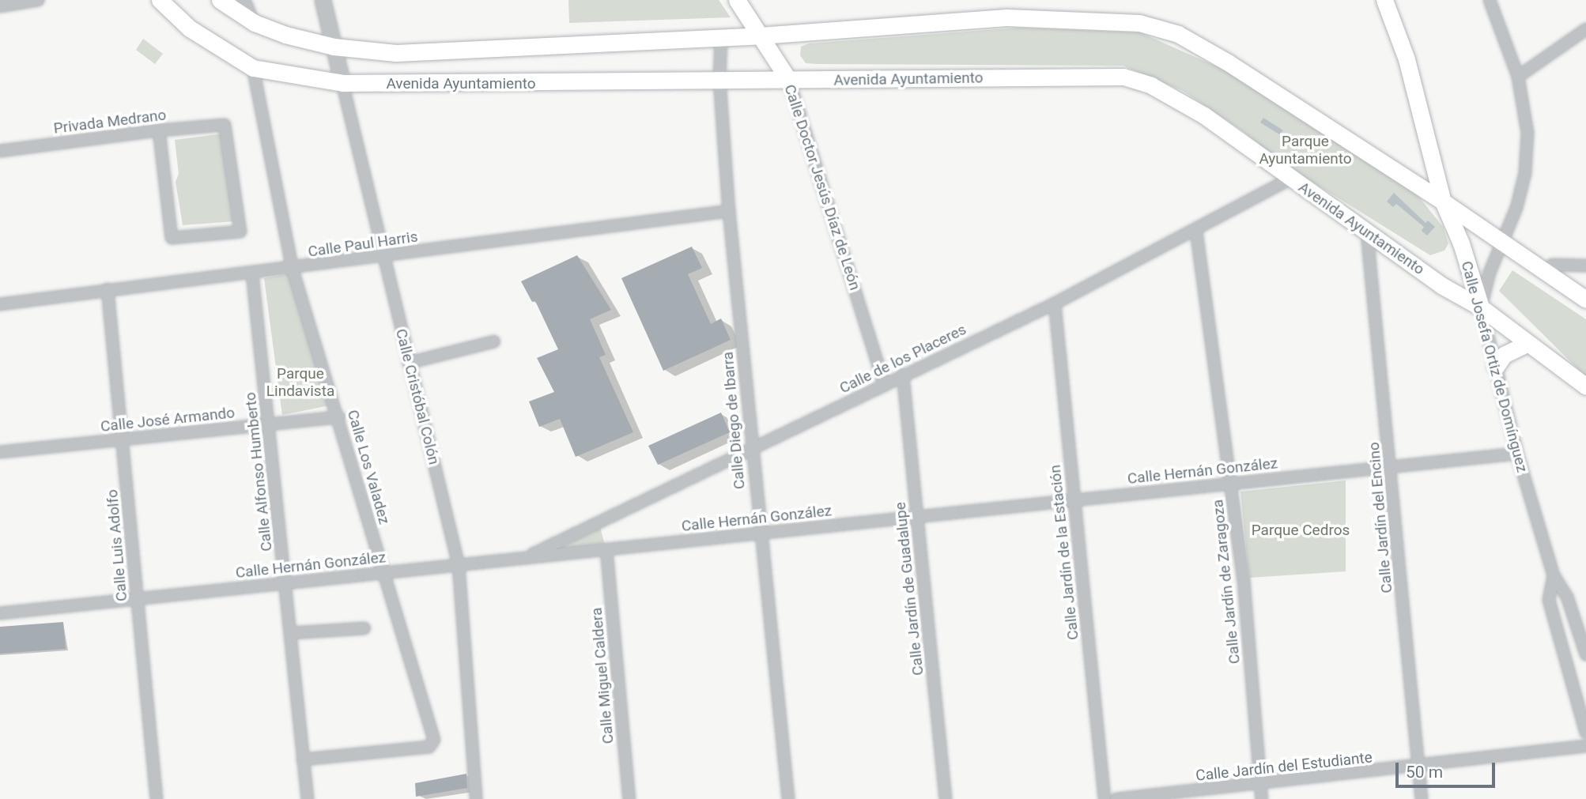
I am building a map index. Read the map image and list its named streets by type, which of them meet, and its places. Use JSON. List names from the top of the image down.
{
  "streets": {
    "main road": ["Avenida Ayuntamiento", "Calle Doctor Jesús Díaz de León", "Calle Josefa Ortiz de Domínguez"],
    "street": [
      "Privada Medrano",
      "Calle Paul Harris",
      "Calle de los Placeres",
      "Calle Cristóbal Colón",
      "Calle José Armando",
      "Calle Diego de Ibarra",
      "Calle Los Valadez",
      "Calle Hernán González",
      "Calle Alfonso Humberto",
      "Calle Jardín del Encino",
      "Calle Luis Adolfo",
      "Calle Jardín de la Estación",
      "Calle Jardín de Zaragoza",
      "Calle Jardín de Guadalupe",
      "Calle Miguel Caldera",
      "Calle Jardín del Estudiante"
    ]
  },
  "crossings": [
    ["Avenida Ayuntamiento", "Calle Doctor Jesús Díaz de León"],
    ["Avenida Ayuntamiento", "Calle de los Placeres"],
    ["Avenida Ayuntamiento", "Calle Josefa Ortiz de Domínguez"],
    ["Avenida Ayuntamiento", "Calle Cristóbal Colón"],
    ["Avenida Ayuntamiento", "Calle Diego de Ibarra"],
    ["Avenida Ayuntamiento", "Calle Los Valadez"],
    ["Avenida Ayuntamiento", "Calle Jardín del Encino"],
    ["Calle Doctor Jesús Díaz de León", "Calle de los Placeres"],
    ["Calle Paul Harris", "Calle Cristóbal Colón"],
    ["Calle Paul Harris", "Calle Diego de Ibarra"],
    ["Calle Paul Harris", "Calle Los Valadez"],
    ["Calle Paul Harris", "Calle Alfonso Humberto"],
    ["Calle Paul Harris", "Calle Luis Adolfo"],
    ["Calle de los Placeres", "Calle Diego de Ibarra"],
    ["Calle de los Placeres", "Calle Hernán González"],
    ["Calle de los Placeres", "Calle Jardín de la Estación"],
    ["Calle de los Placeres", "Calle Jardín de Zaragoza"],
    ["Calle de los Placeres", "Calle Jardín de Guadalupe"],
    ["Calle Josefa Ortiz de Domínguez", "Calle Hernán González"],
    ["Calle Cristóbal Colón", "Calle Hernán González"],
    ["Calle José Armando", "Calle Los Valadez"],
    ["Calle José Armando", "Calle Alfonso Humberto"],
    ["Calle José Armando", "Calle Luis Adolfo"],
    ["Calle Diego de Ibarra", "Calle Hernán González"],
    ["Calle Los Valadez", "Calle Hernán González"],
    ["Calle Los Valadez", "Calle Alfonso Humberto"],
    ["Calle Hernán González", "Calle Alfonso Humberto"],
    ["Calle Hernán González", "Calle Jardín del Encino"],
    ["Calle Hernán González", "Calle Luis Adolfo"],
    ["Calle Hernán González", "Calle Jardín de la Estación"],
    ["Calle Hernán González", "Calle Jardín de Zaragoza"],
    ["Calle Hernán González", "Calle Jardín de Guadalupe"],
    ["Calle Hernán González", "Calle Miguel Caldera"],
    ["Calle Jardín del Encino", "Calle Jardín del Estudiante"],
    ["Calle Jardín de Zaragoza", "Calle Jardín del Estudiante"]
  ],
  "parks": ["Parque Ayuntamiento", "Parque Lindavista", "Parque Cedros"],
  "scale_bar": "50 m"
}
